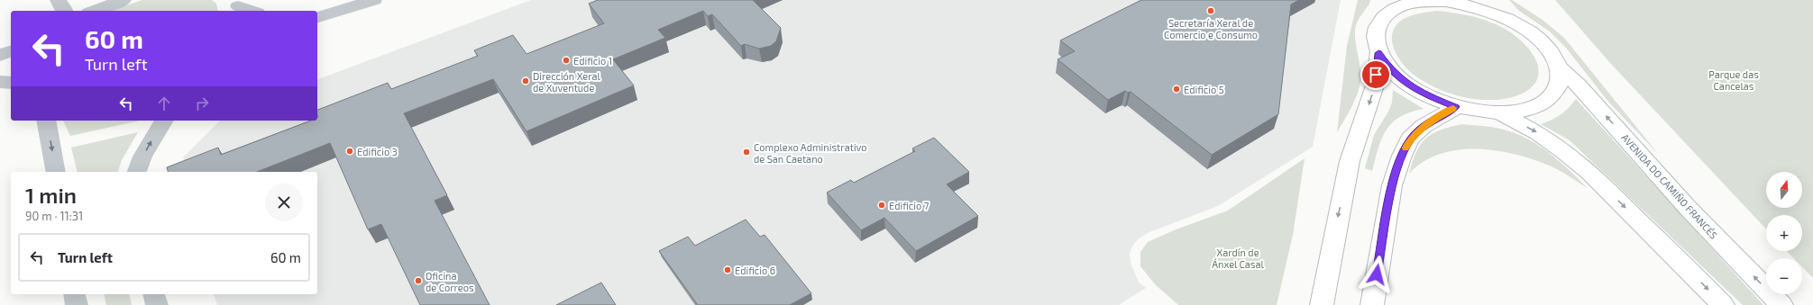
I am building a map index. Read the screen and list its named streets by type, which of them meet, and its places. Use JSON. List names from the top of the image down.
{
  "streets": {
    "main road": ["AVENIDA DO CAMIÑO FRANCÉS"]
  },
  "parks": ["Parque das Cancelas", "Xardín de Ánxel Casal"],
  "places": [
    "Secretaría Xeral de Comercio e Consumo",
    "Edificio 1",
    "Dirección Xeral de Xuventude",
    "Edificio 5",
    "Edificio 3",
    "Complexo Administrativo de San Caetano",
    "Edificio 7",
    "Edificio 6",
    "Oficina de Correos"
  ],
  "north": "top",
  "page": {
    "turn": ["60 m", "Turn left"],
    "map_buttons": ["+", "−"],
    "heading": ["1 min", "90 m · 11:31"],
    "list": [
      {
        "name": "Turn left",
        "value": "60 m"
      }
    ]
  }
}
